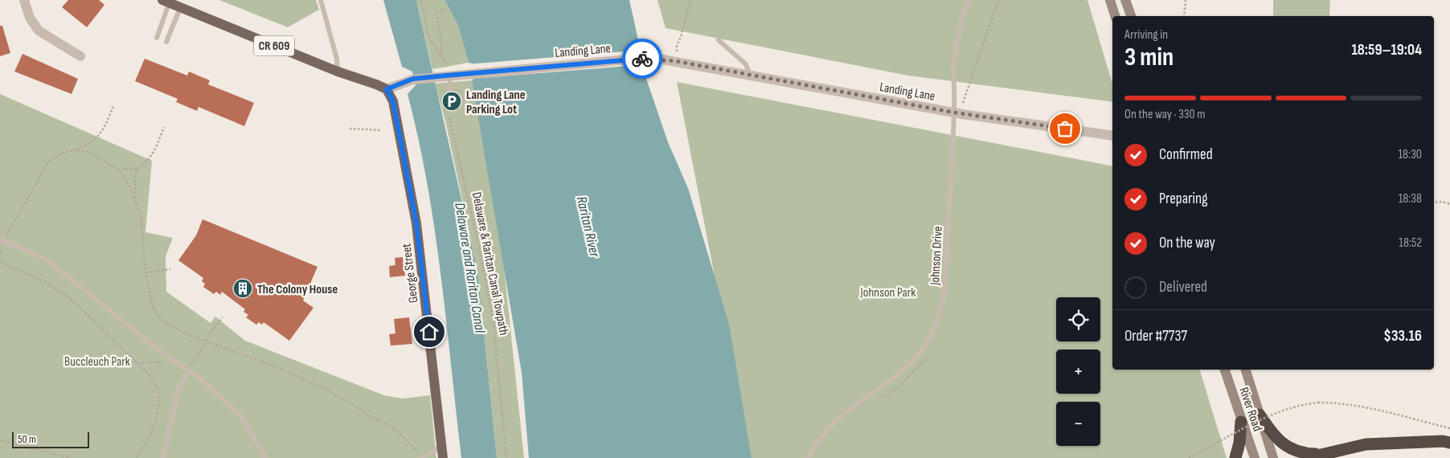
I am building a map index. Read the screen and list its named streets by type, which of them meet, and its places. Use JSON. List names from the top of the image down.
{
  "streets": {
    "main road": ["CR 609", "George Street", "River Road"],
    "street": ["Landing Lane"],
    "lane": ["Johnson Drive"],
    "path": ["Delaware & Raritan Canal Towpath"]
  },
  "crossings": [
    ["CR 609", "Landing Lane"],
    ["CR 609", "George Street"],
    ["Landing Lane", "Johnson Drive"],
    ["Landing Lane", "George Street"]
  ],
  "water": ["Raritan River", "Delaware and Raritan Canal"],
  "parks": ["Johnson Park", "Buccleuch Park"],
  "places": {
    "parking": ["Landing Lane Parking Lot"],
    "building": ["The Colony House"]
  },
  "scale_bar": "50 m",
  "page": {
    "heading": ["3 min", "Arriving in", "18:59–19:04"],
    "panel": ["Order #7737", "$33.16"],
    "bar": "On the way · 330 m",
    "list": [
      ["Confirmed", "18:30"],
      ["Preparing", "18:38"],
      ["On the way", "18:52"],
      "Delivered"
    ],
    "map_buttons": ["+", "−"],
    "scale": "50 m"
  }
}
